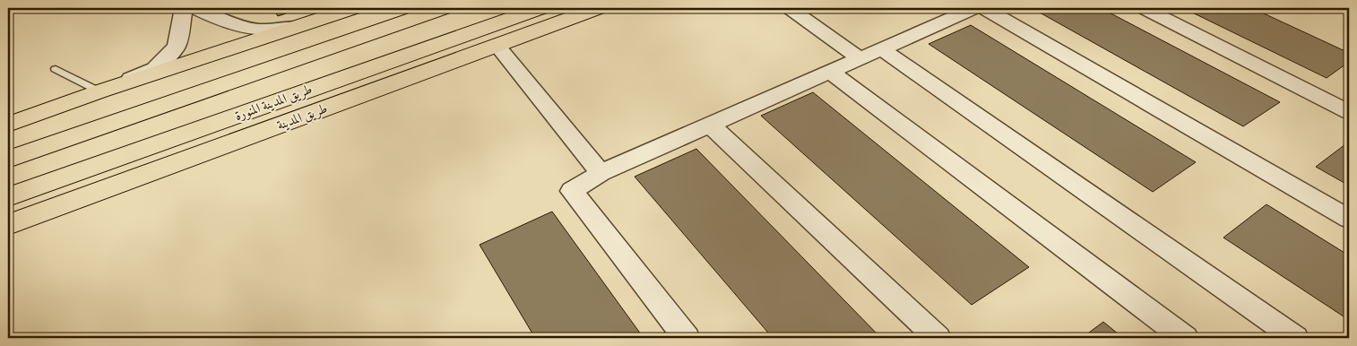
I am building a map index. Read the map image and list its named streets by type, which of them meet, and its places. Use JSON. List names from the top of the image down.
{
  "streets": {
    "main road": ["طريق المدينة المنورة", "طريق المدينة"]
  }
}
